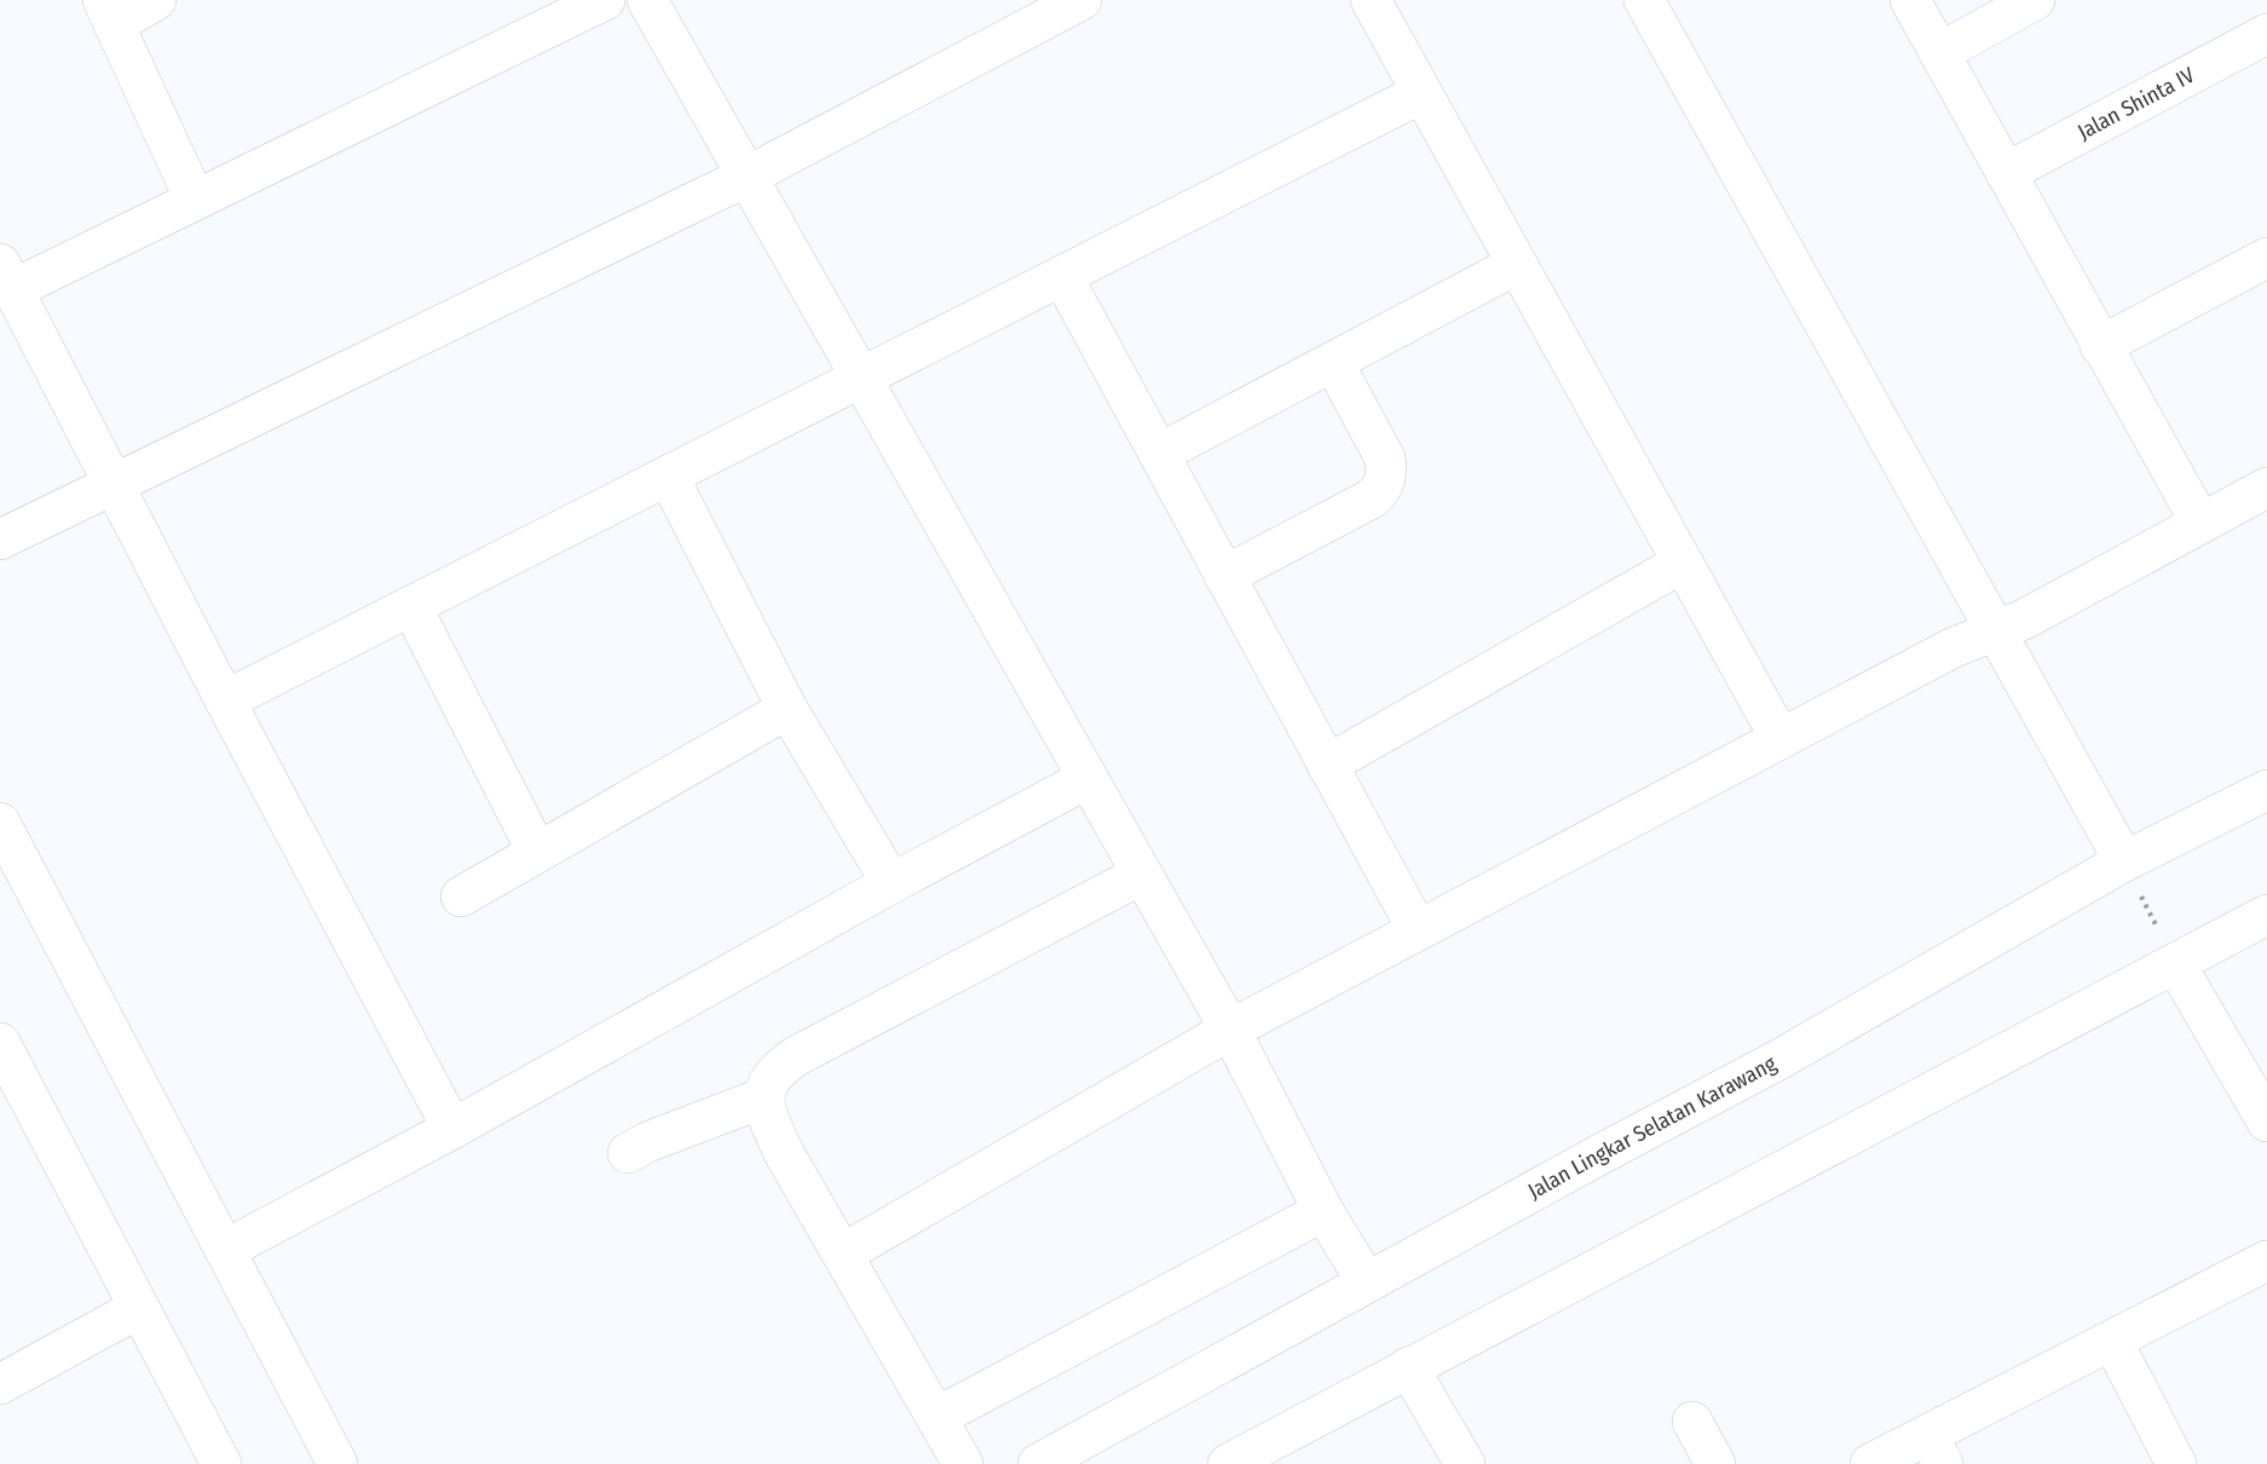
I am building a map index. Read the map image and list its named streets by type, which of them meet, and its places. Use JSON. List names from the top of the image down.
{
  "streets": {
    "street": ["Jalan Shinta IV", "Jalan Lingkar Selatan Karawang"]
  }
}
